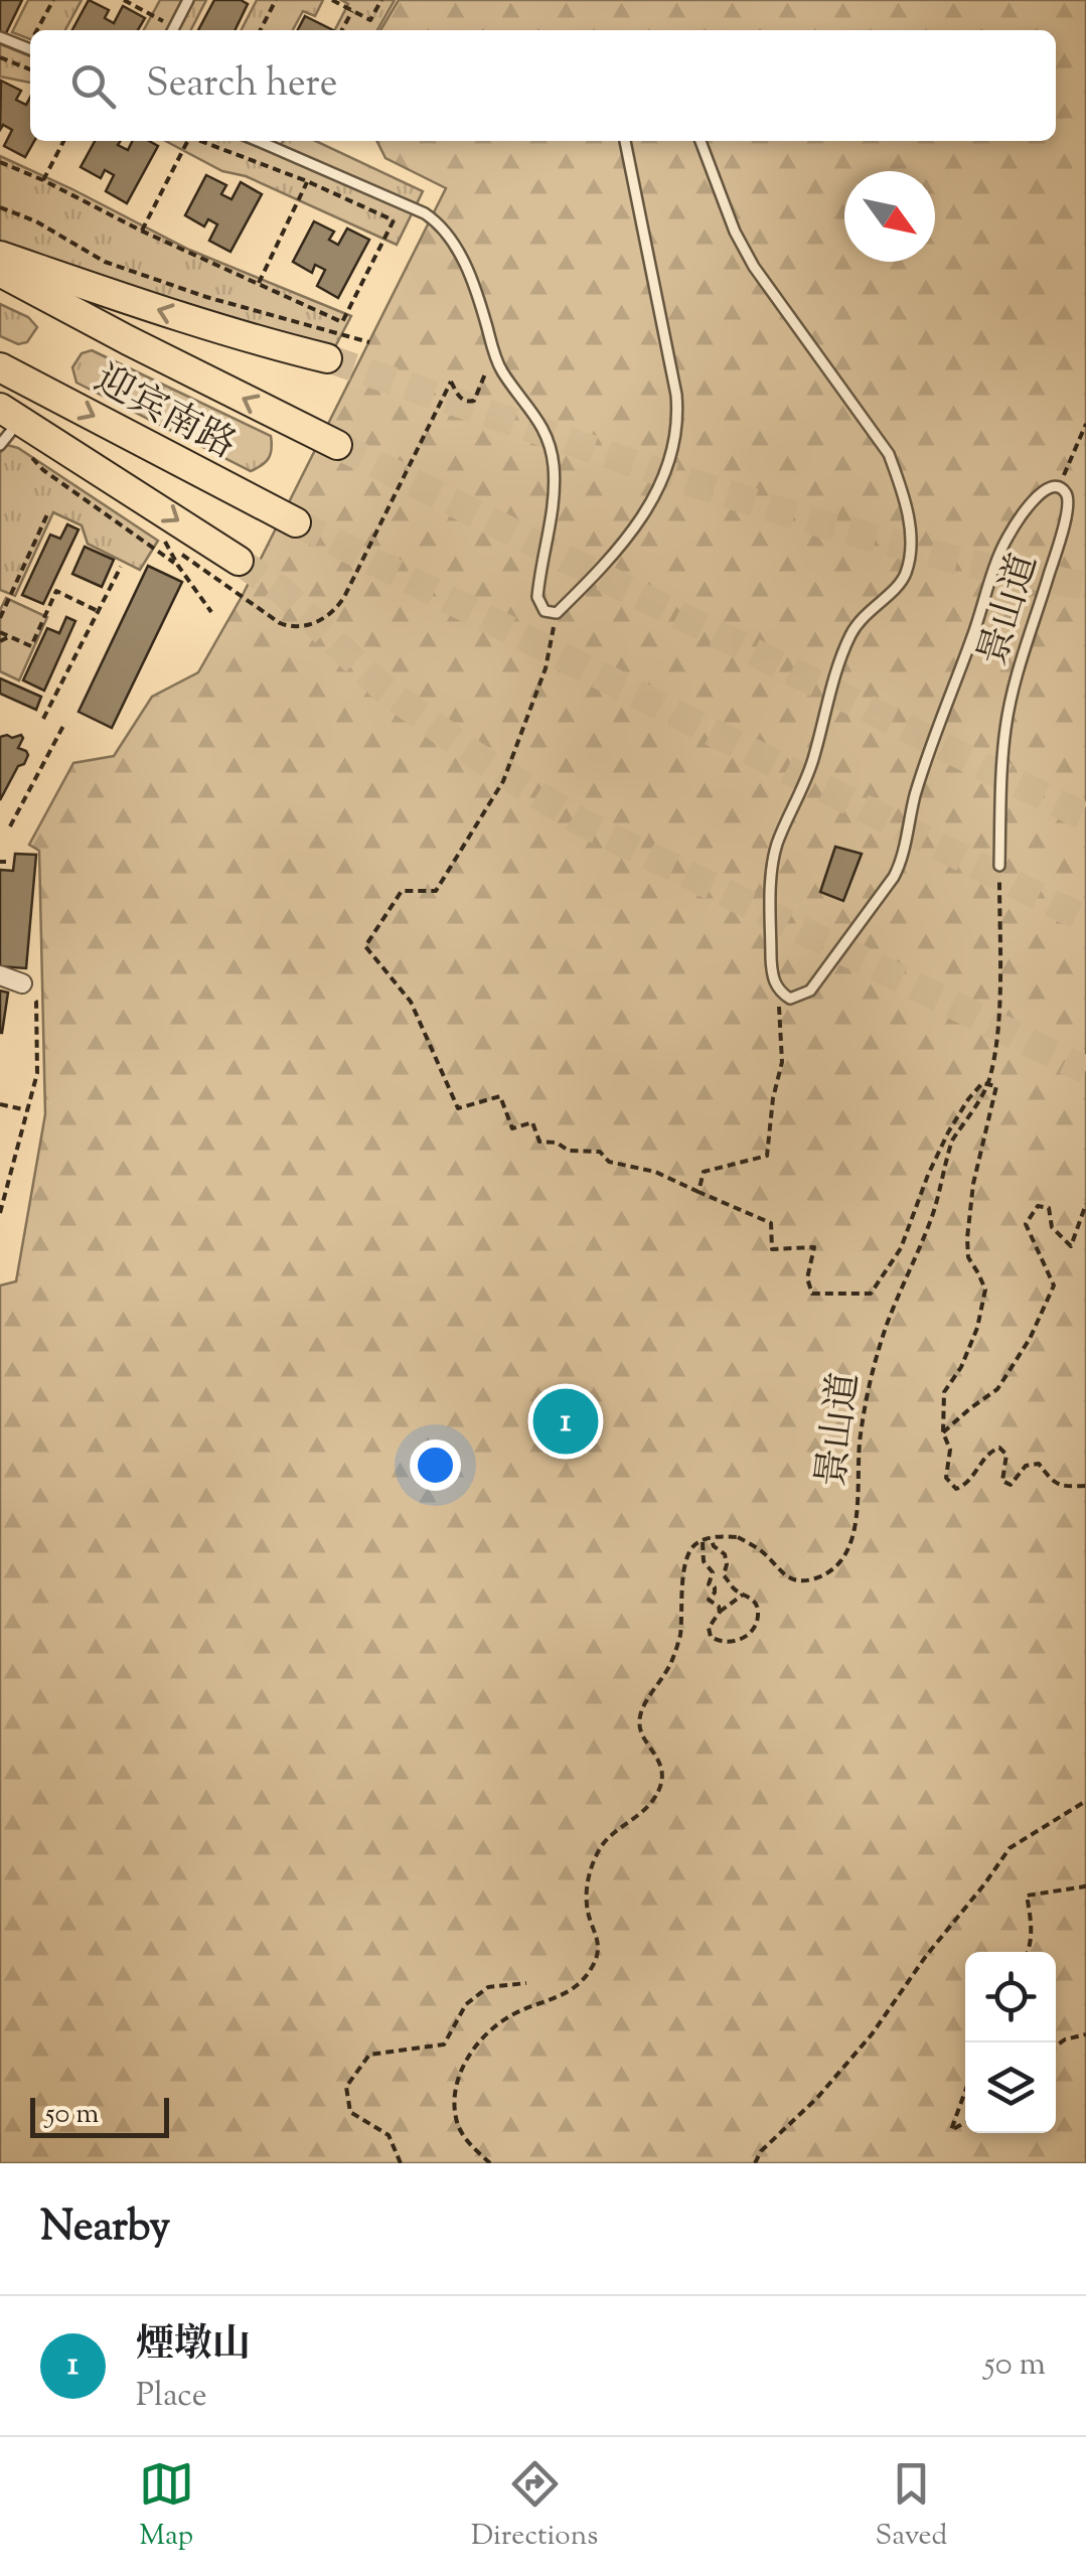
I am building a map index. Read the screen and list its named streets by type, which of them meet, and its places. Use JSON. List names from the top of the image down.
{
  "streets": {
    "main road": ["迎宾南路"],
    "lane": ["景山道"]
  },
  "scale_bar": "50 m",
  "north": "bottom right",
  "page": {
    "search": "Search here",
    "pins": "1",
    "scale": "50 m",
    "heading": "Nearby",
    "list": [
      {
        "mark": "1",
        "name": "煙墩山",
        "note": "Place",
        "value": "50 m"
      }
    ],
    "nav": ["Map", "Directions", "Saved"]
  }
}
